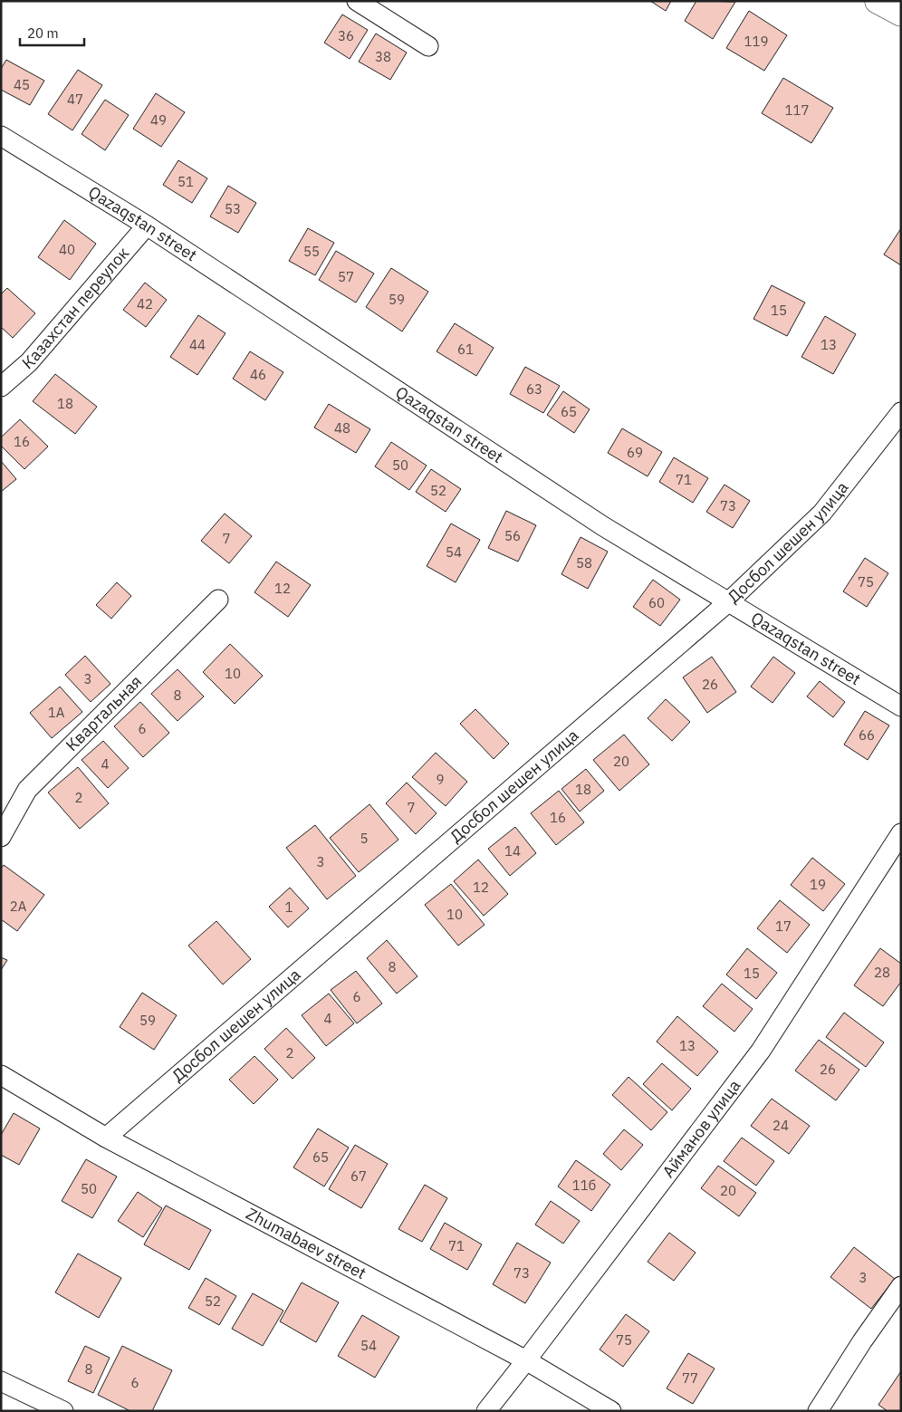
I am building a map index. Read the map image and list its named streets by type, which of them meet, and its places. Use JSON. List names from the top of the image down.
{
  "streets": {
    "street": [
      "Qazaqstan street",
      "Казахстан переулок",
      "Досбол шешен улица",
      "Квартальная",
      "Айманов улица",
      "Zhumabaev street"
    ]
  },
  "crossings": [
    ["Qazaqstan street", "Казахстан переулок"],
    ["Qazaqstan street", "Досбол шешен улица"],
    ["Досбол шешен улица", "Zhumabaev street"],
    ["Айманов улица", "Zhumabaev street"]
  ],
  "house_numbers": [
    "36",
    "119",
    "38",
    "45",
    "47",
    "117",
    "49",
    "51",
    "53",
    "40",
    "55",
    "57",
    "59",
    "42",
    "15",
    "44",
    "13",
    "61",
    "46",
    "63",
    "18",
    "65",
    "48",
    "16",
    "69",
    "50",
    "71",
    "52",
    "73",
    "56",
    "7",
    "54",
    "58",
    "75",
    "12",
    "60",
    "10",
    "3",
    "26",
    "8",
    "1А",
    "6",
    "66",
    "20",
    "4",
    "9",
    "18",
    "2",
    "7",
    "16",
    "5",
    "14",
    "3",
    "19",
    "12",
    "2А",
    "1",
    "10",
    "17",
    "8",
    "28",
    "15",
    "6",
    "4",
    "59",
    "13",
    "2",
    "26",
    "24",
    "65",
    "67",
    "11б",
    "50",
    "20",
    "71",
    "73",
    "3",
    "52",
    "75",
    "54",
    "8",
    "77",
    "6"
  ],
  "scale_bar": "20 m"
}
